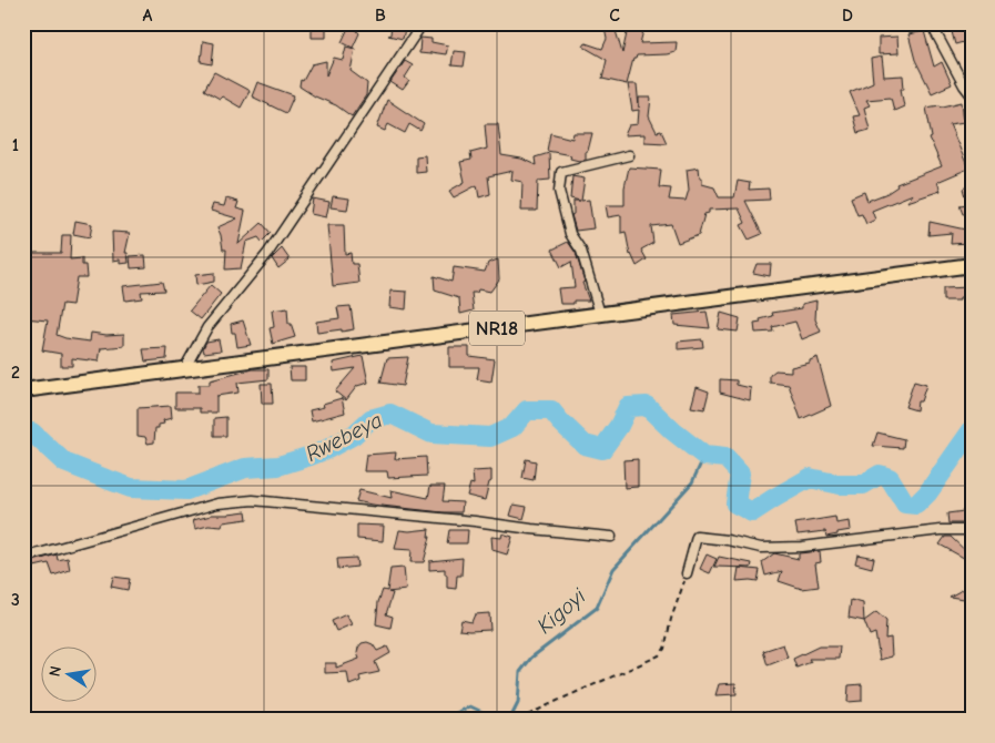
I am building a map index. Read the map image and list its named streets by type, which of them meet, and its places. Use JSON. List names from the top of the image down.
{
  "streets": {
    "main road": ["NR18"]
  },
  "water": ["Rwebeya", "Kigoyi"],
  "north": "left",
  "grid": {
    "columns": [
      "A",
      "B",
      "C",
      "D"
    ],
    "rows": ["1", "2", "3"]
  }
}
